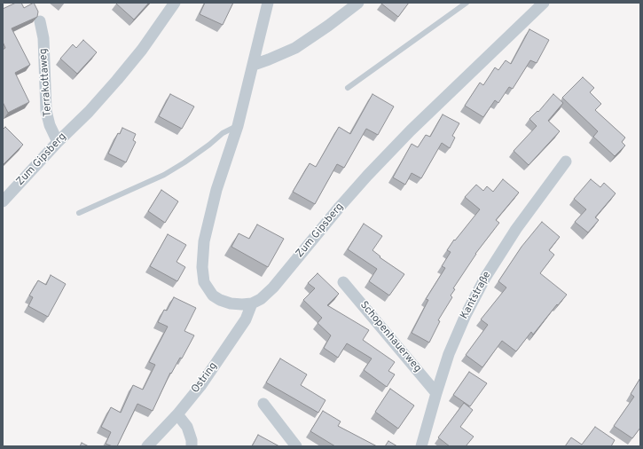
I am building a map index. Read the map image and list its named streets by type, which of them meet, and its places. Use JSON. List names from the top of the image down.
{
  "streets": {
    "street": [
      "Terrakottaweg",
      "Zum Gipsberg",
      "Kantstraße",
      "Schopenhauerweg",
      "Ostring"
    ]
  },
  "crossings": [
    ["Terrakottaweg", "Zum Gipsberg"],
    ["Zum Gipsberg", "Ostring"],
    ["Kantstraße", "Schopenhauerweg"]
  ]
}
